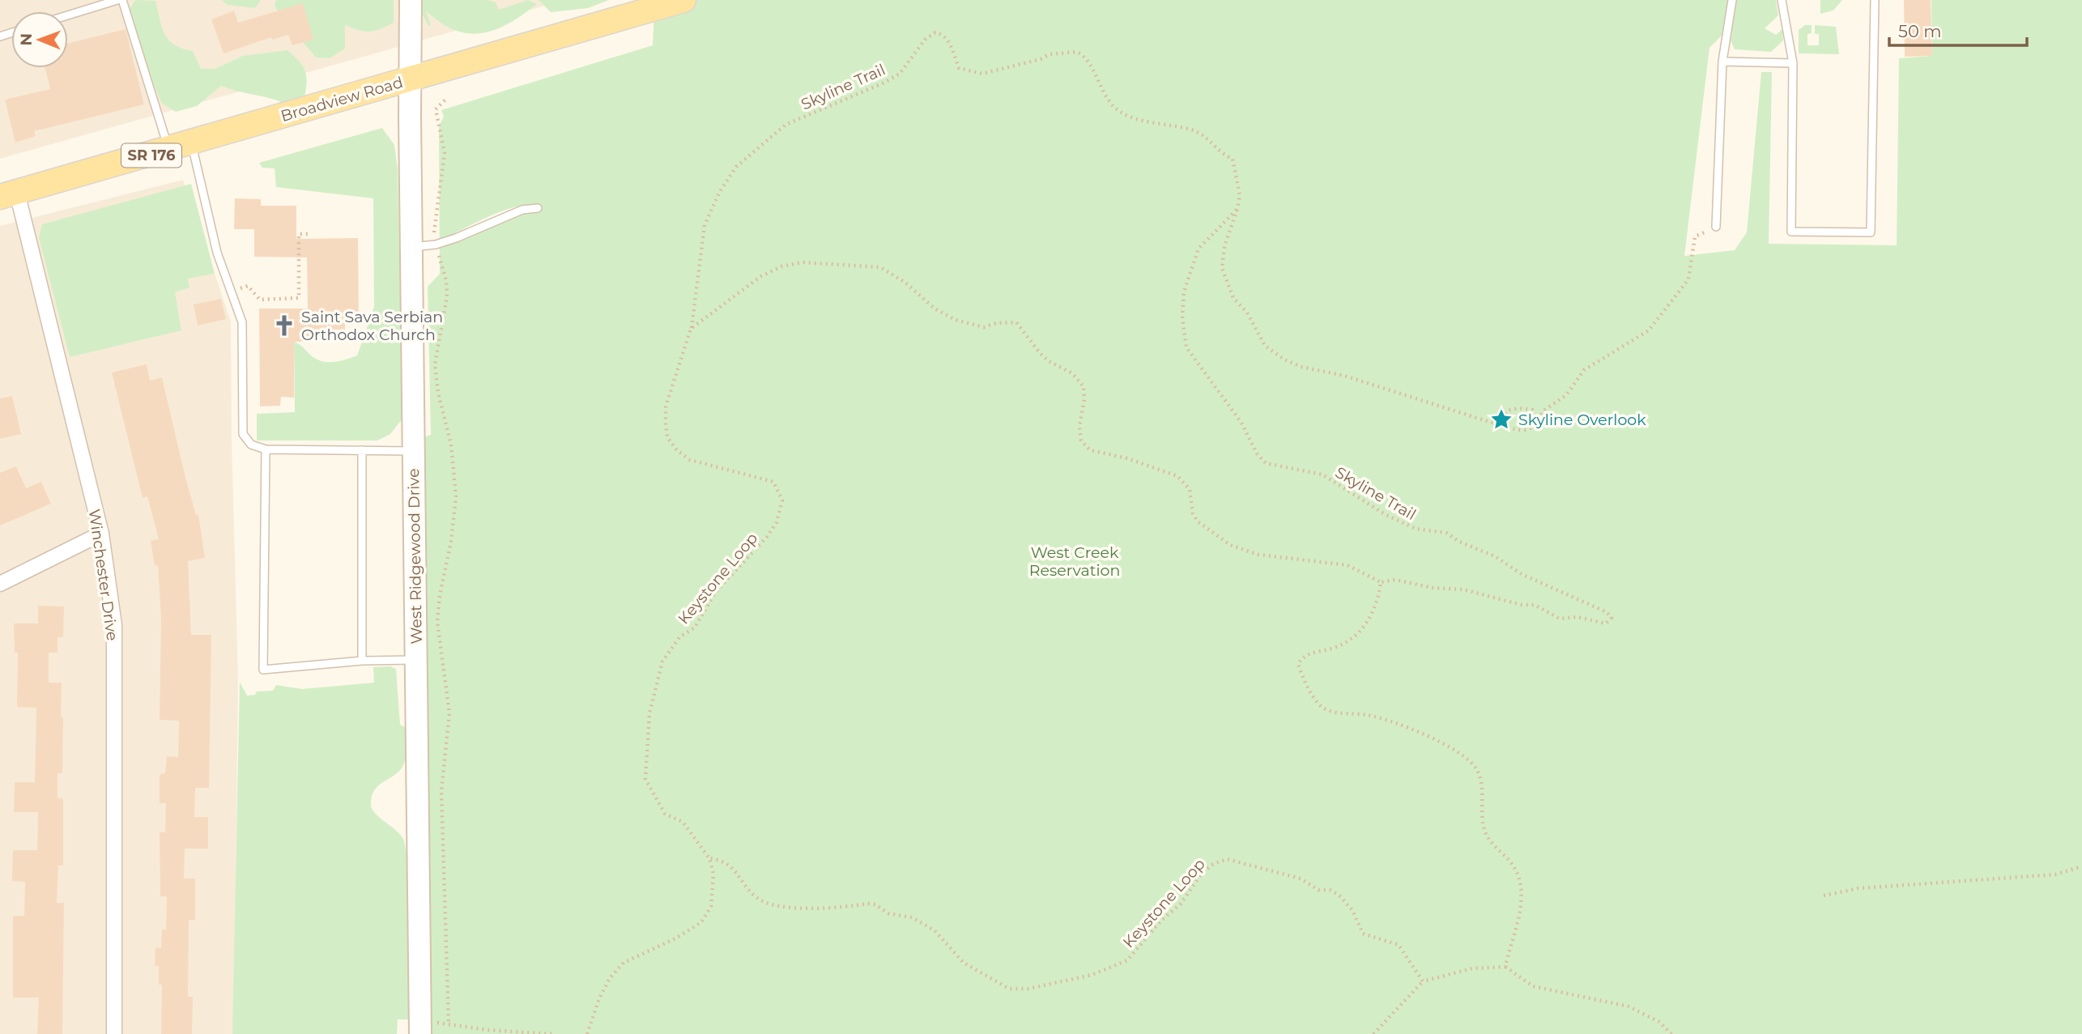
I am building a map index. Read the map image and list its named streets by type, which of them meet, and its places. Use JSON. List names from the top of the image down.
{
  "streets": {
    "main road": ["Broadview Road", "SR 176"],
    "street": ["West Ridgewood Drive", "Winchester Drive"],
    "path": ["Skyline Trail", "Keystone Loop"]
  },
  "crossings": [
    ["Skyline Trail", "Keystone Loop"],
    ["Broadview Road", "West Ridgewood Drive"],
    ["Broadview Road", "Winchester Drive"]
  ],
  "parks": ["West Creek Reservation"],
  "places": {
    "church": ["Saint Sava Serbian Orthodox Church"],
    "place": ["Skyline Overlook"]
  },
  "scale_bar": "50 m",
  "north": "left"
}
